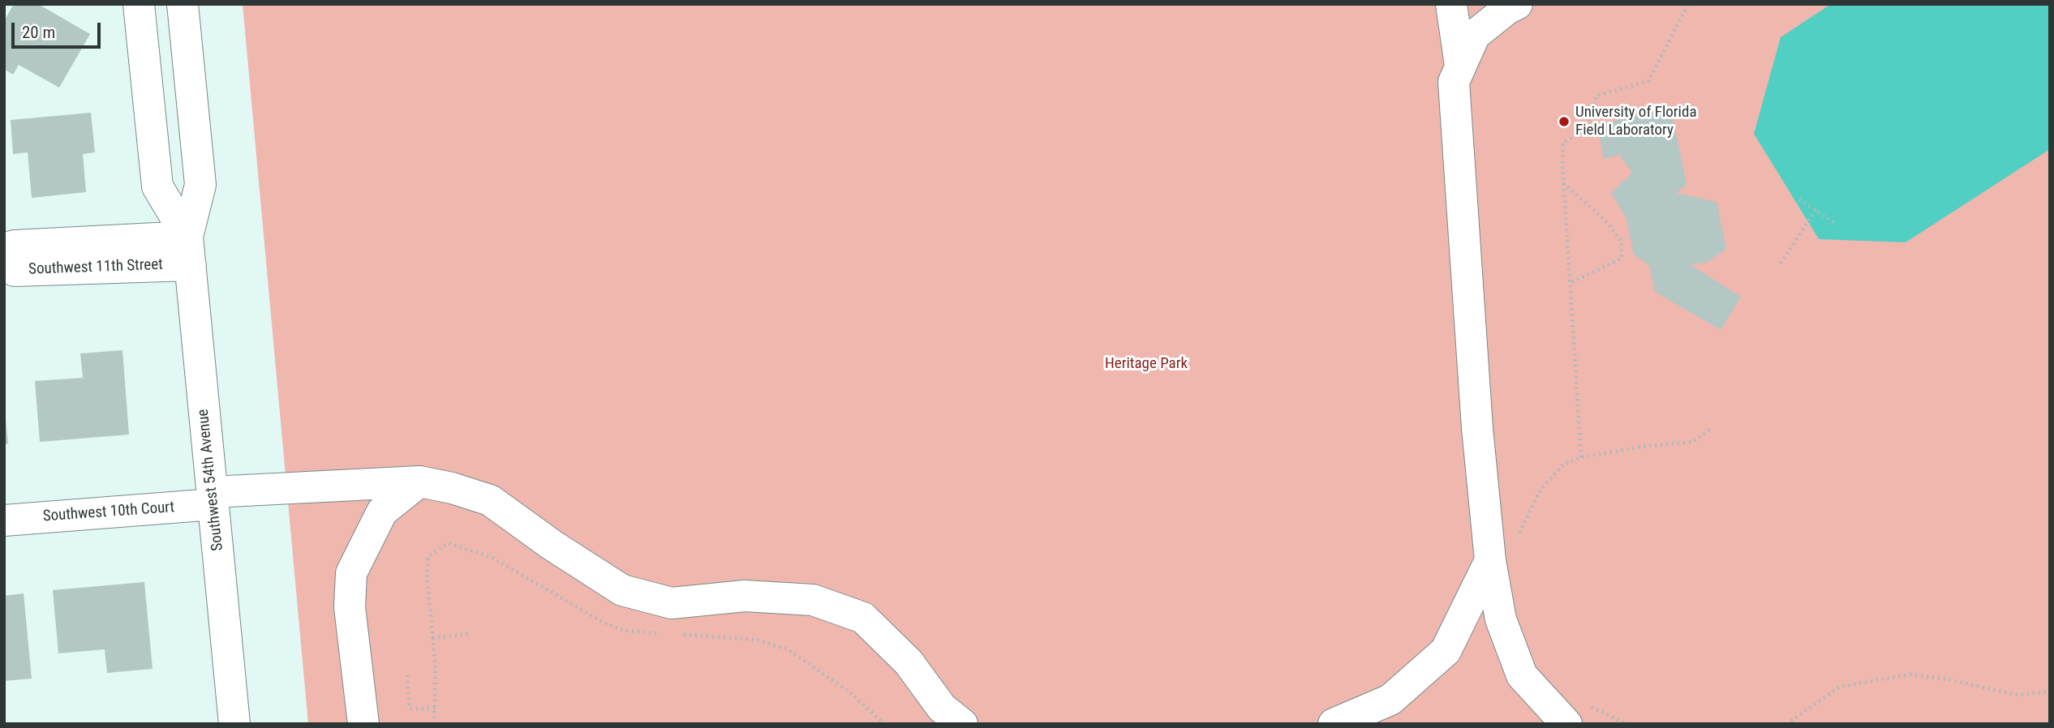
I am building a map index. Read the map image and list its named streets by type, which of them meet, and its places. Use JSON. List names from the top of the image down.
{
  "streets": {
    "street": ["Southwest 11th Street", "Southwest 54th Avenue", "Southwest 10th Court"]
  },
  "crossings": [
    ["Southwest 11th Street", "Southwest 54th Avenue"],
    ["Southwest 54th Avenue", "Southwest 10th Court"]
  ],
  "parks": ["Heritage Park"],
  "places": ["University of Florida Field Laboratory"],
  "scale_bar": "20 m"
}
